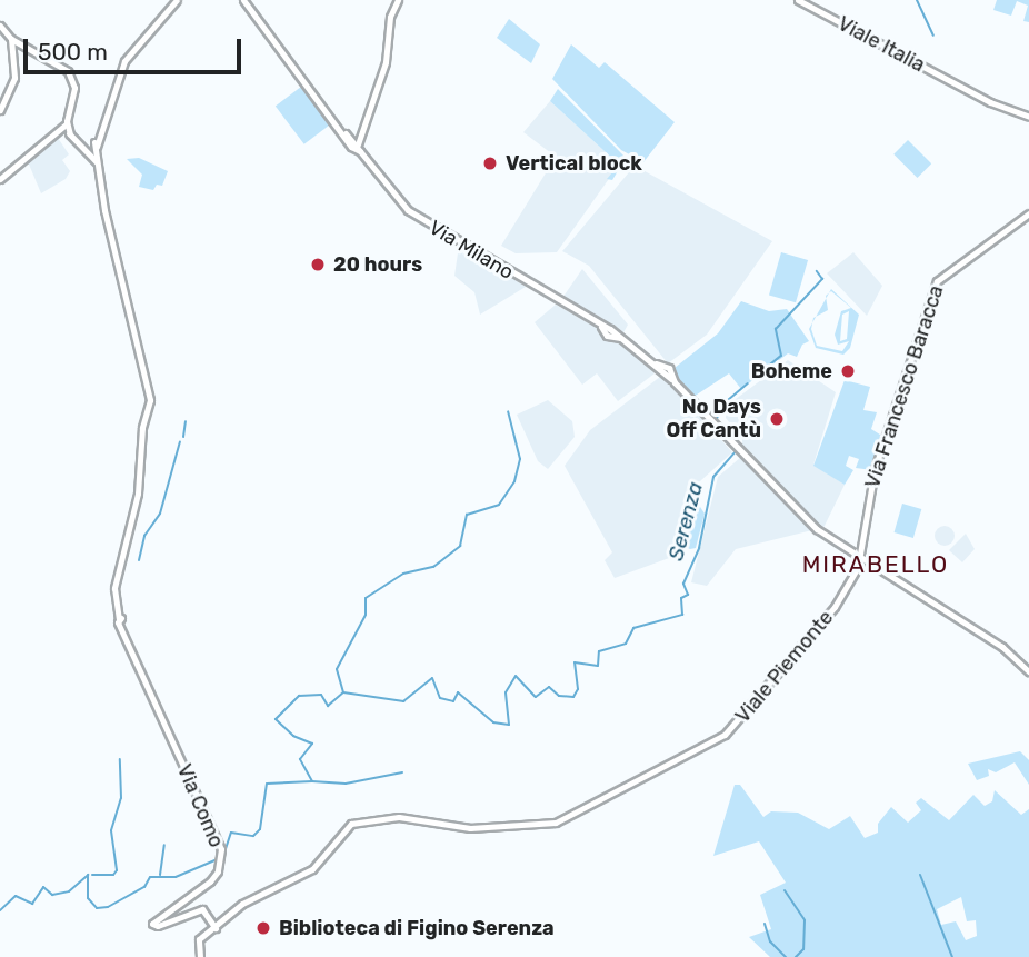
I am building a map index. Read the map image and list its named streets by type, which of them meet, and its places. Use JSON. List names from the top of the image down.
{
  "streets": {
    "street": [
      "Viale Italia",
      "Via Milano",
      "Via Francesco Baracca",
      "Viale Piemonte",
      "Via Como"
    ]
  },
  "crossings": [
    ["Via Milano", "Via Francesco Baracca"],
    ["Via Milano", "Viale Piemonte"],
    ["Via Francesco Baracca", "Viale Piemonte"],
    ["Viale Piemonte", "Via Como"]
  ],
  "districts": ["MIRABELLO"],
  "water": ["Serenza"],
  "places": [
    "Vertical block",
    "20 hours",
    "Boheme",
    "No Days Off Cantù",
    "Biblioteca di Figino Serenza"
  ],
  "scale_bar": "500 m"
}
